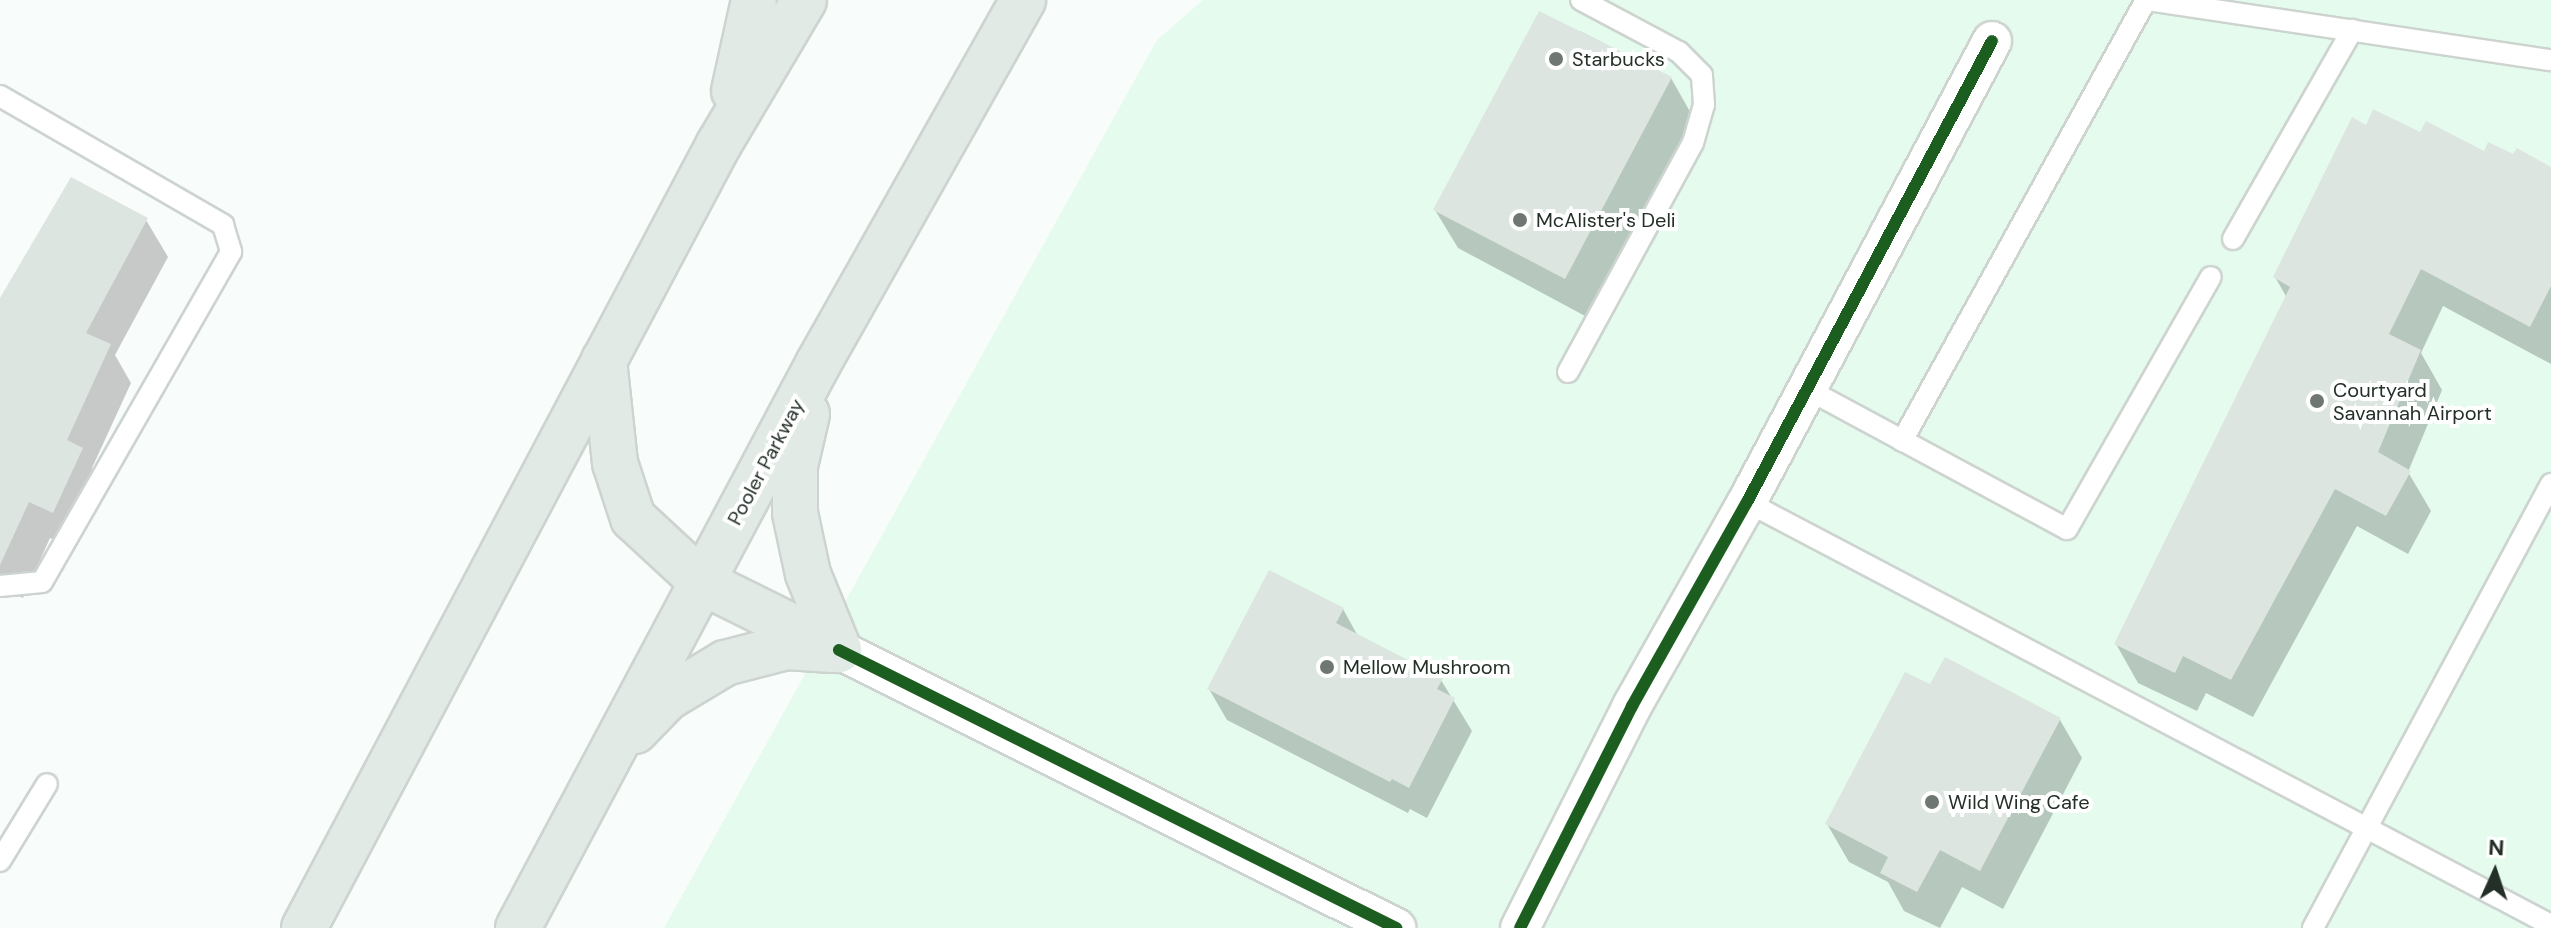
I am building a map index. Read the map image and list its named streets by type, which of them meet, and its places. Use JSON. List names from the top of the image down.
{
  "streets": {
    "main road": ["Pooler Parkway"]
  },
  "places": [
    "Starbucks",
    "McAlister's Deli",
    "Courtyard Savannah Airport",
    "Mellow Mushroom",
    "Wild Wing Cafe"
  ],
  "north": "top"
}
